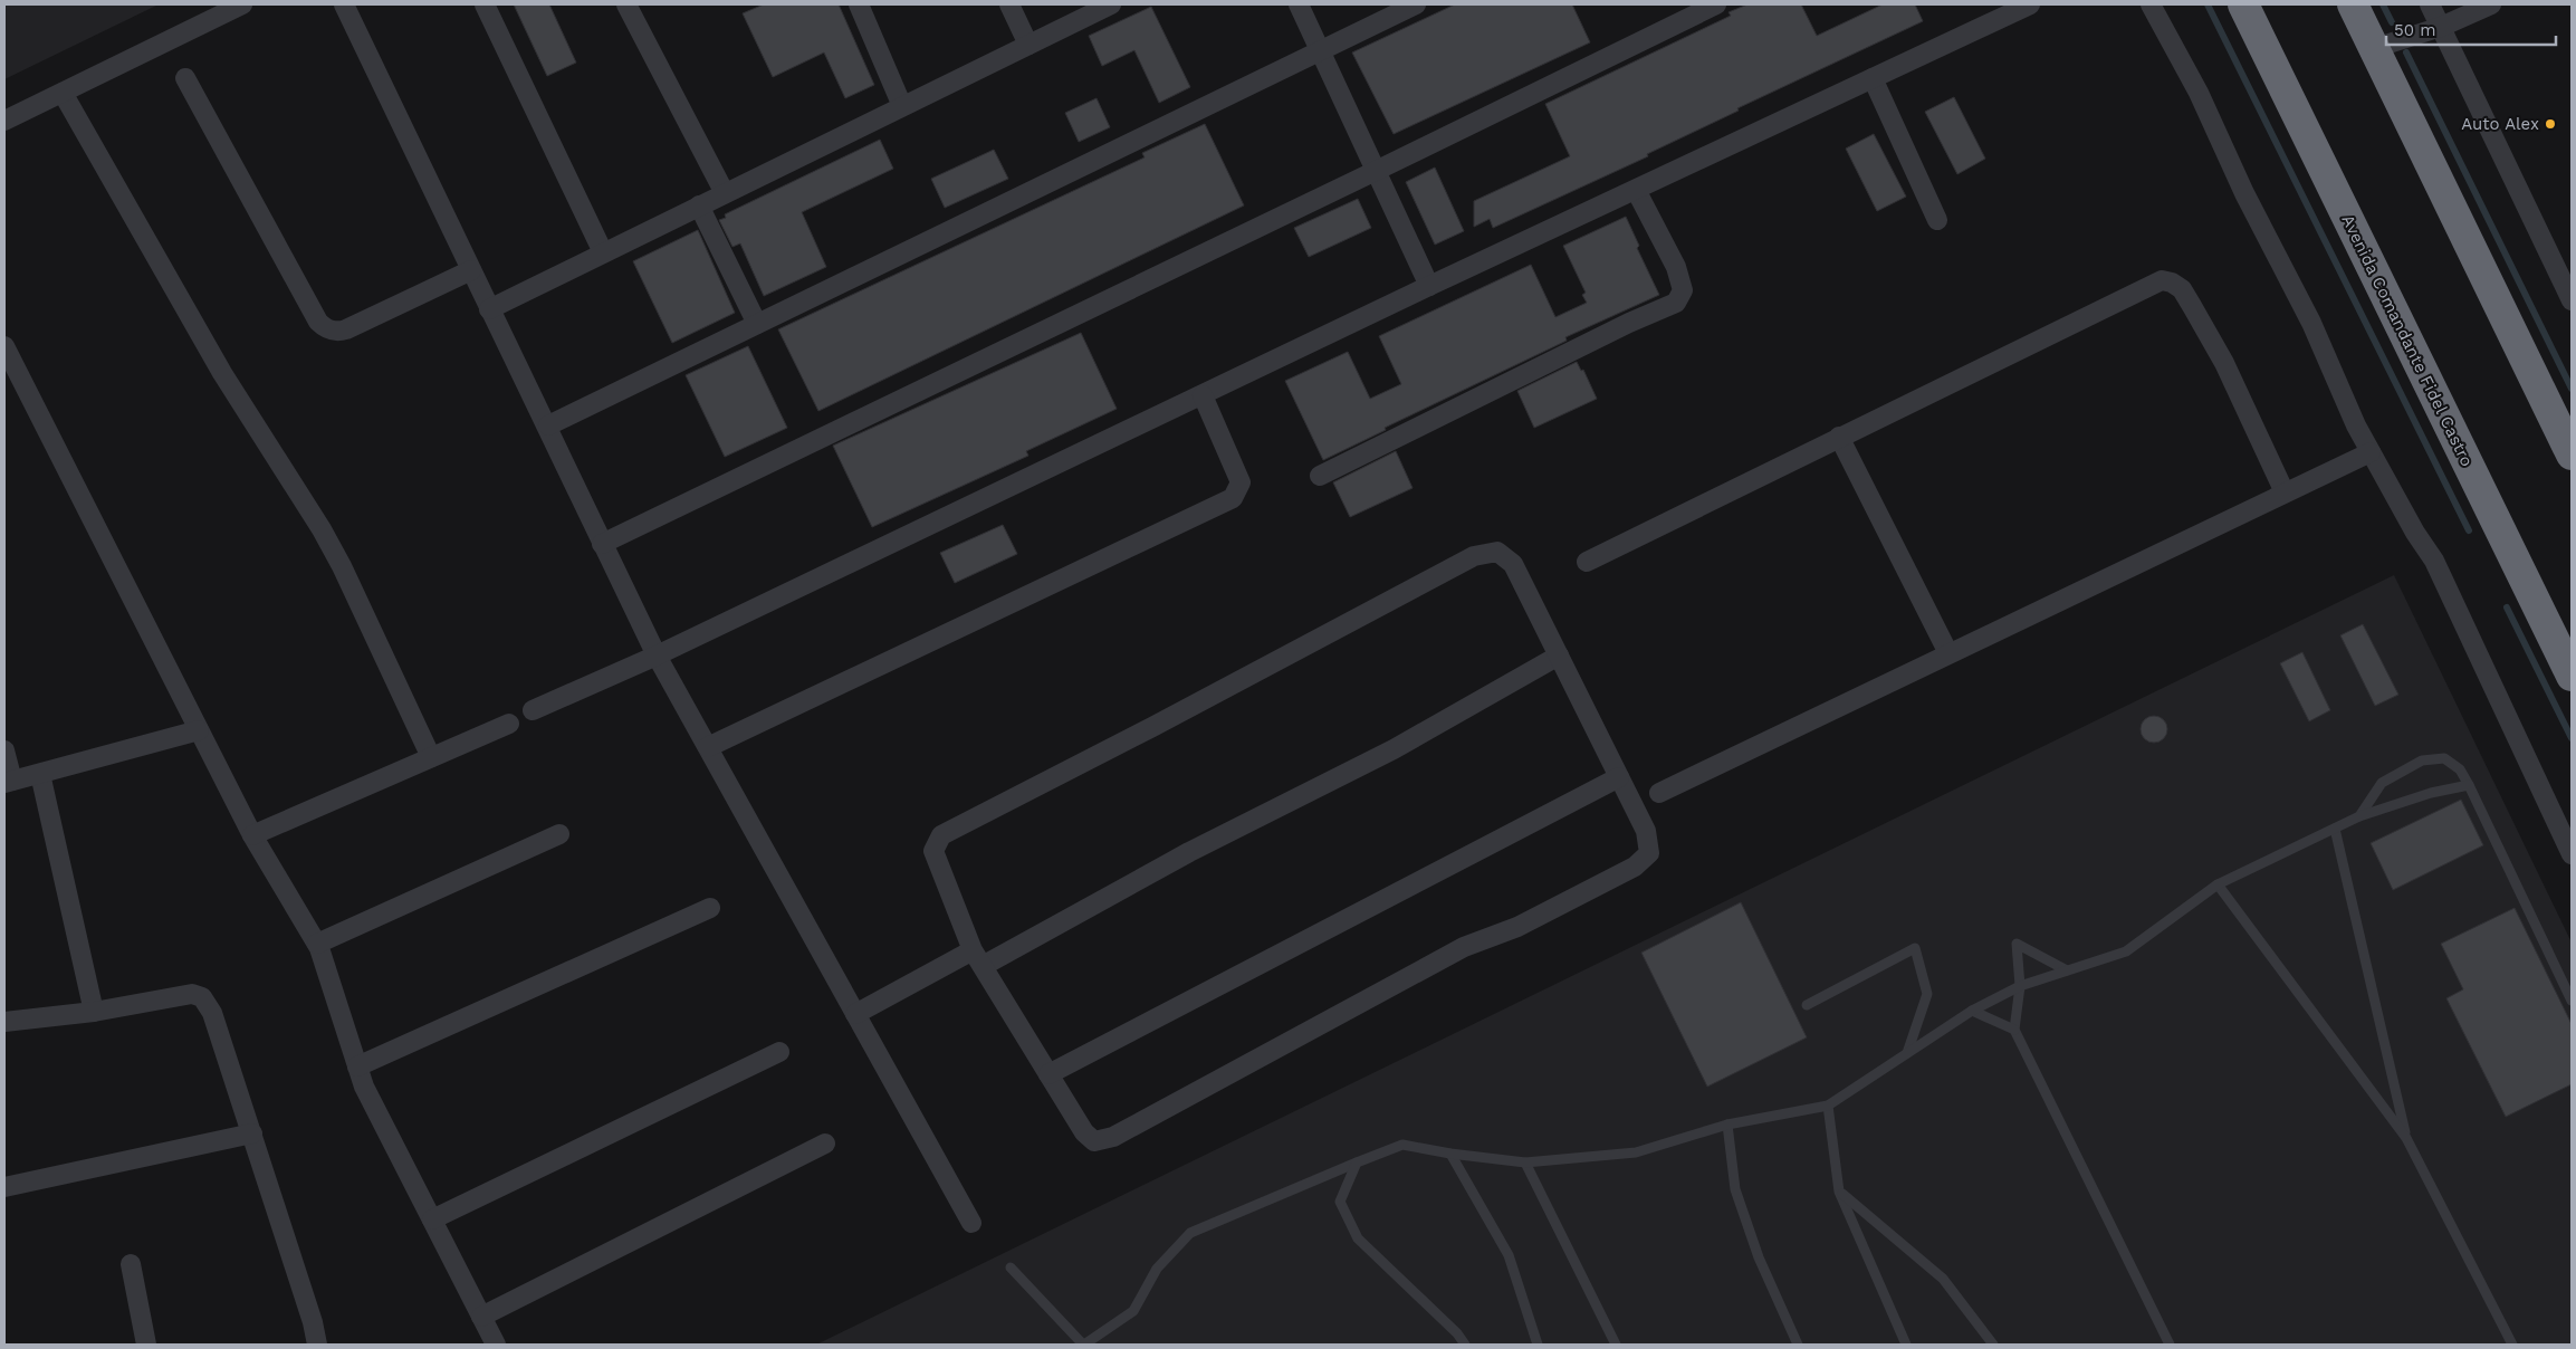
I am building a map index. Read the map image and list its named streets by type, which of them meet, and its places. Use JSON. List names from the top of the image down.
{
  "streets": {
    "highway": ["Avenida Comandante Fidel Castro"]
  },
  "places": ["Auto Alex"],
  "scale_bar": "50 m"
}
